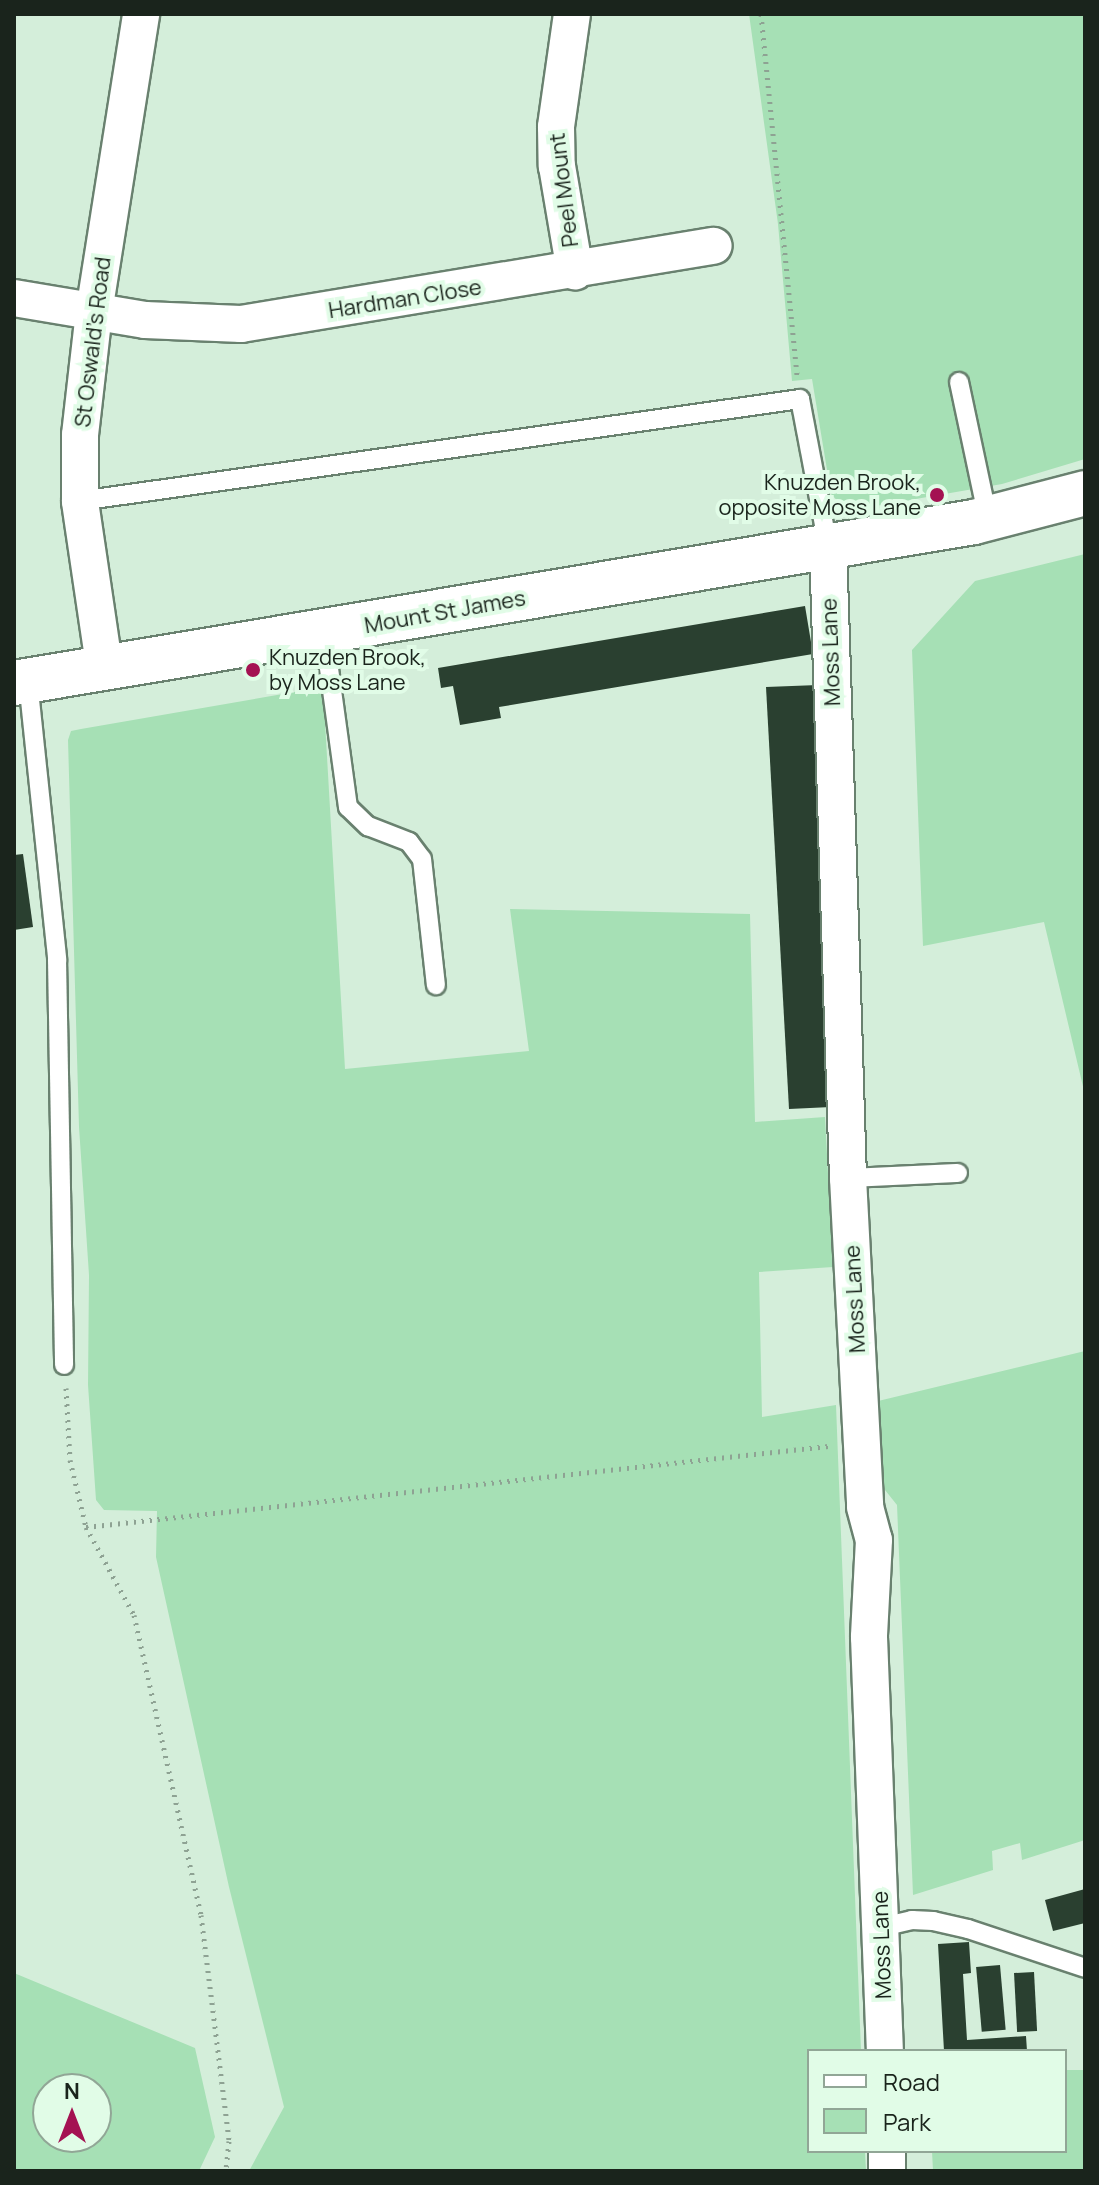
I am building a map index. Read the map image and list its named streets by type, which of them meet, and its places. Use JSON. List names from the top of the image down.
{
  "streets": {
    "main road": ["Mount St James"],
    "street": [
      "Peel Mount",
      "Hardman Close",
      "St Oswald's Road",
      "Moss Lane"
    ]
  },
  "crossings": [
    ["Peel Mount", "Hardman Close"],
    ["Hardman Close", "St Oswald's Road"],
    ["St Oswald's Road", "Mount St James"],
    ["Mount St James", "Moss Lane"]
  ],
  "places": ["Knuzden Brook, opposite Moss Lane", "Knuzden Brook, by Moss Lane"],
  "legend": ["Road", "Park"],
  "north": "top"
}
